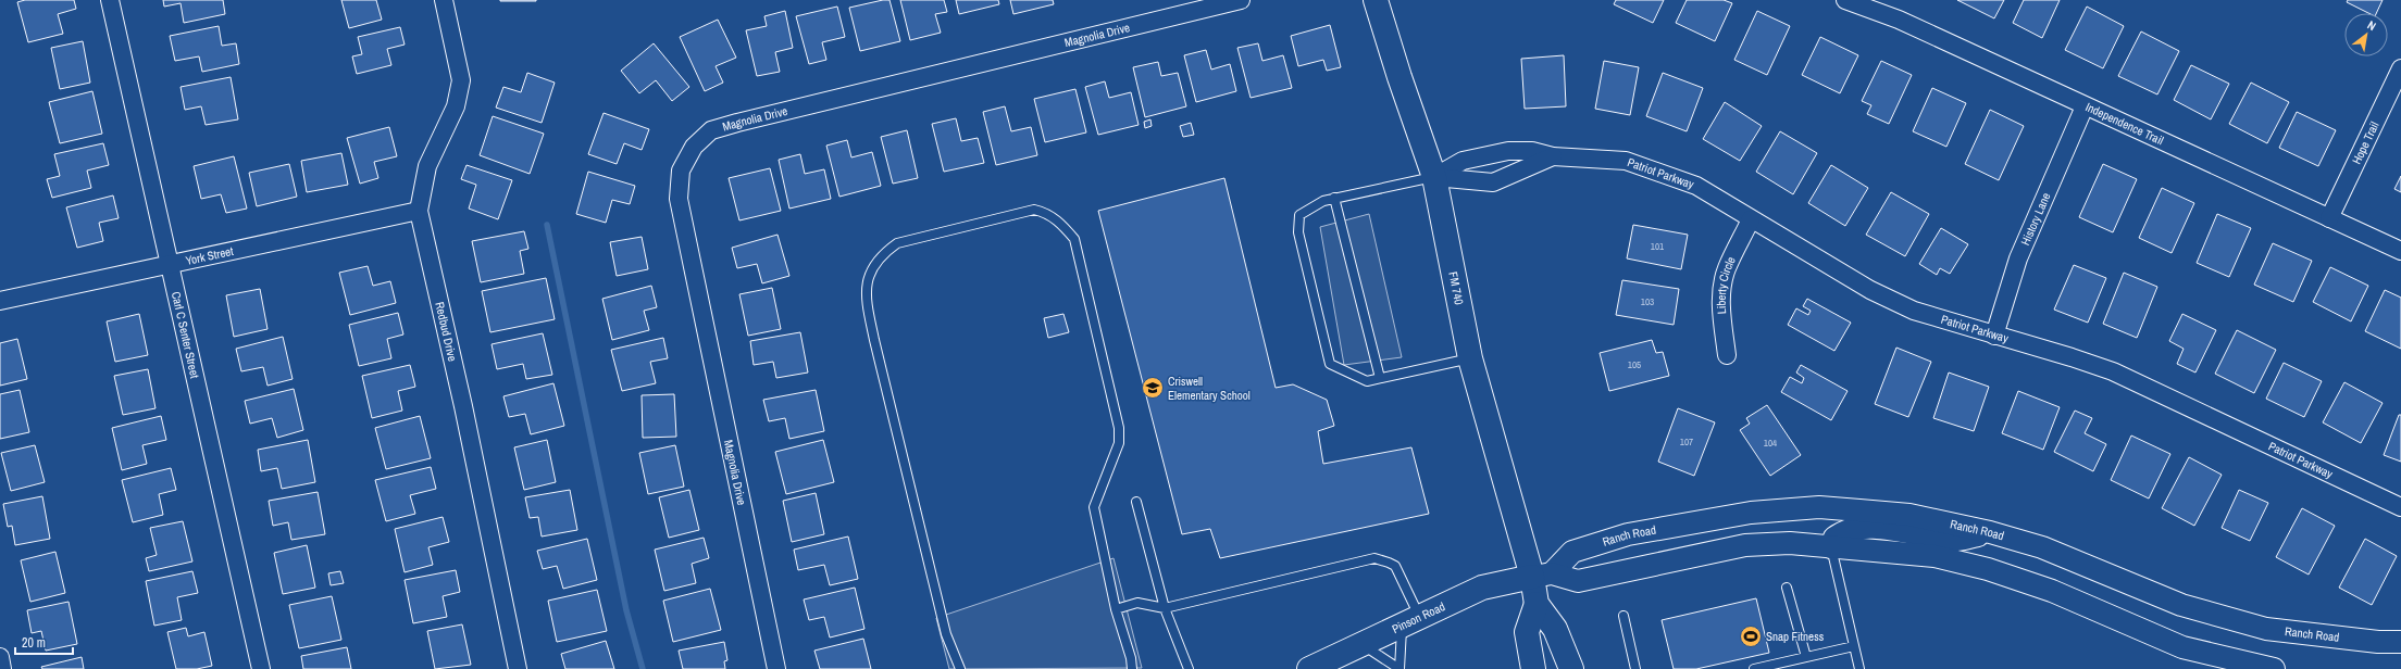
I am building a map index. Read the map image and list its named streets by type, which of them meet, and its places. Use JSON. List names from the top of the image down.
{
  "streets": {
    "main road": ["FM 740", "Pinson Road"],
    "street": [
      "Magnolia Drive",
      "Independence Trail",
      "Hope Trail",
      "Patriot Parkway",
      "History Lane",
      "York Street",
      "Liberty Circle",
      "Redbud Drive",
      "Carl C Senter Street",
      "Ranch Road"
    ]
  },
  "crossings": [
    ["Independence Trail", "Hope Trail"],
    ["Independence Trail", "History Lane"],
    ["Patriot Parkway", "History Lane"],
    ["Patriot Parkway", "Liberty Circle"],
    ["Patriot Parkway", "FM 740"],
    ["York Street", "Redbud Drive"],
    ["York Street", "Carl C Senter Street"],
    ["FM 740", "Ranch Road"],
    ["FM 740", "Pinson Road"],
    ["Ranch Road", "Pinson Road"]
  ],
  "places": {
    "school or university": ["Criswell Elementary School"],
    "sports": ["Snap Fitness"]
  },
  "house_numbers": [
    "101",
    "103",
    "105",
    "107",
    "104"
  ],
  "scale_bar": "20 m",
  "north": "top right"
}
